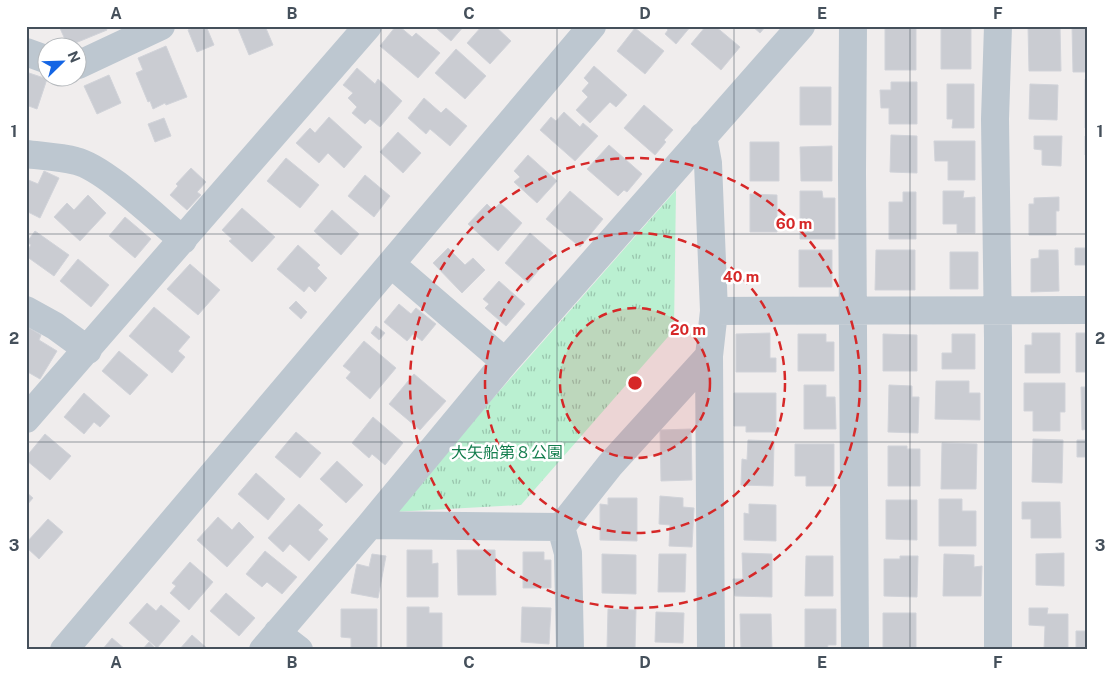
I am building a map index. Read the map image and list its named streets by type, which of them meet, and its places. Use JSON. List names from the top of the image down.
{
  "parks": ["大矢船第８公園"],
  "north": "top right",
  "grid": {
    "columns": [
      "A",
      "B",
      "C",
      "D",
      "E",
      "F"
    ],
    "rows": ["1", "2", "3"]
  },
  "rings": ["60 m", "40 m", "20 m"]
}
